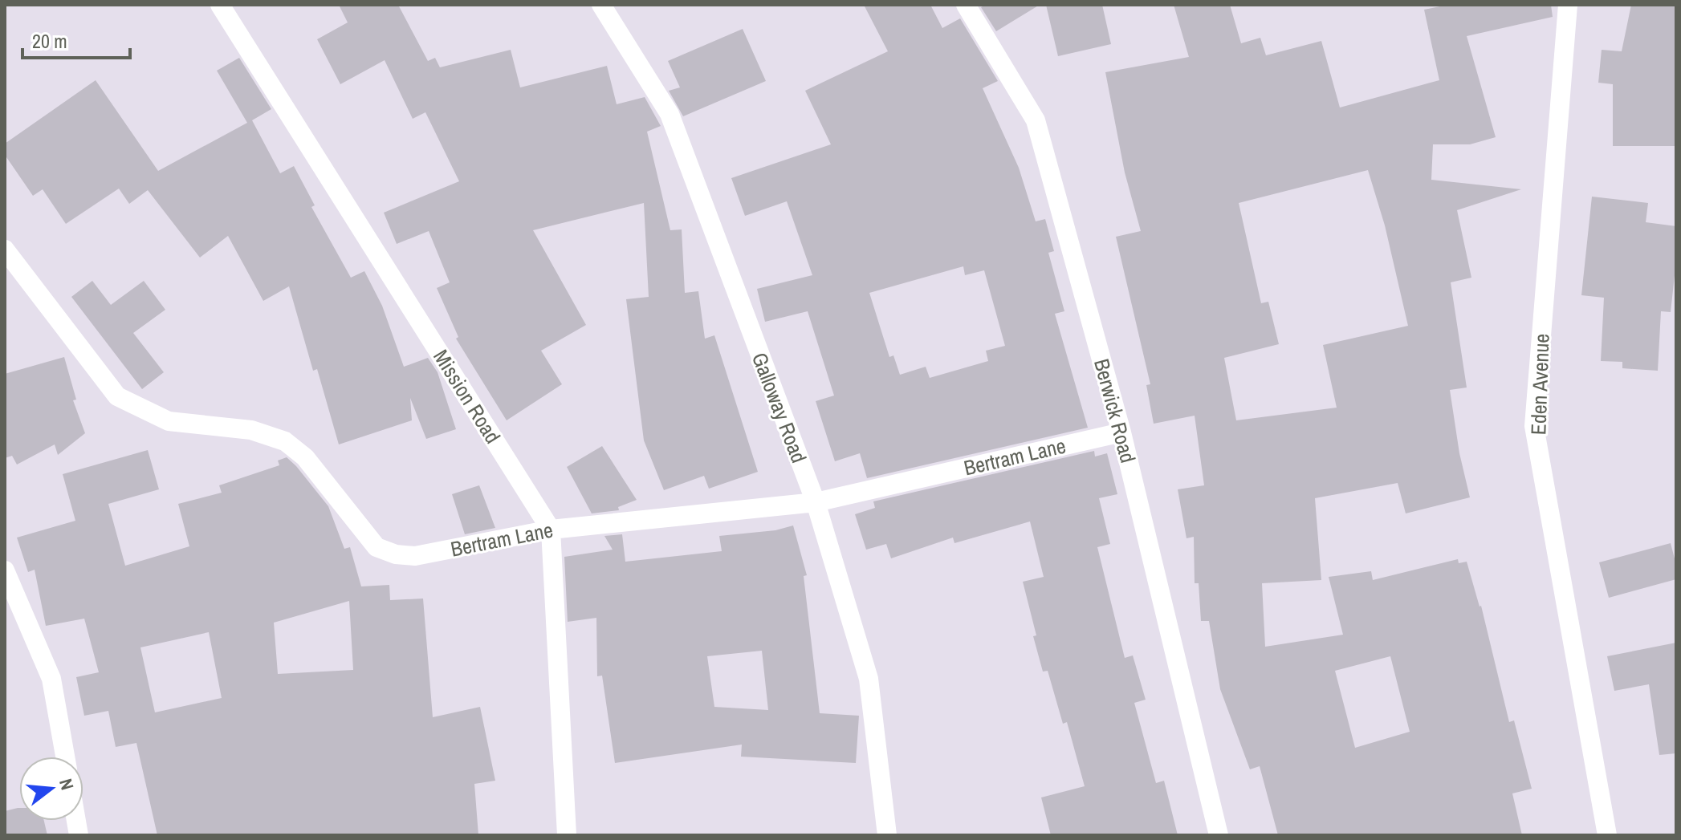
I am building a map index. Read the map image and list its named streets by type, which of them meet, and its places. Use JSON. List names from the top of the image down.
{
  "streets": {
    "street": [
      "Eden Avenue",
      "Mission Road",
      "Galloway Road",
      "Berwick Road",
      "Bertram Lane"
    ]
  },
  "crossings": [
    ["Mission Road", "Bertram Lane"],
    ["Galloway Road", "Bertram Lane"],
    ["Berwick Road", "Bertram Lane"]
  ],
  "scale_bar": "20 m",
  "north": "right"
}
